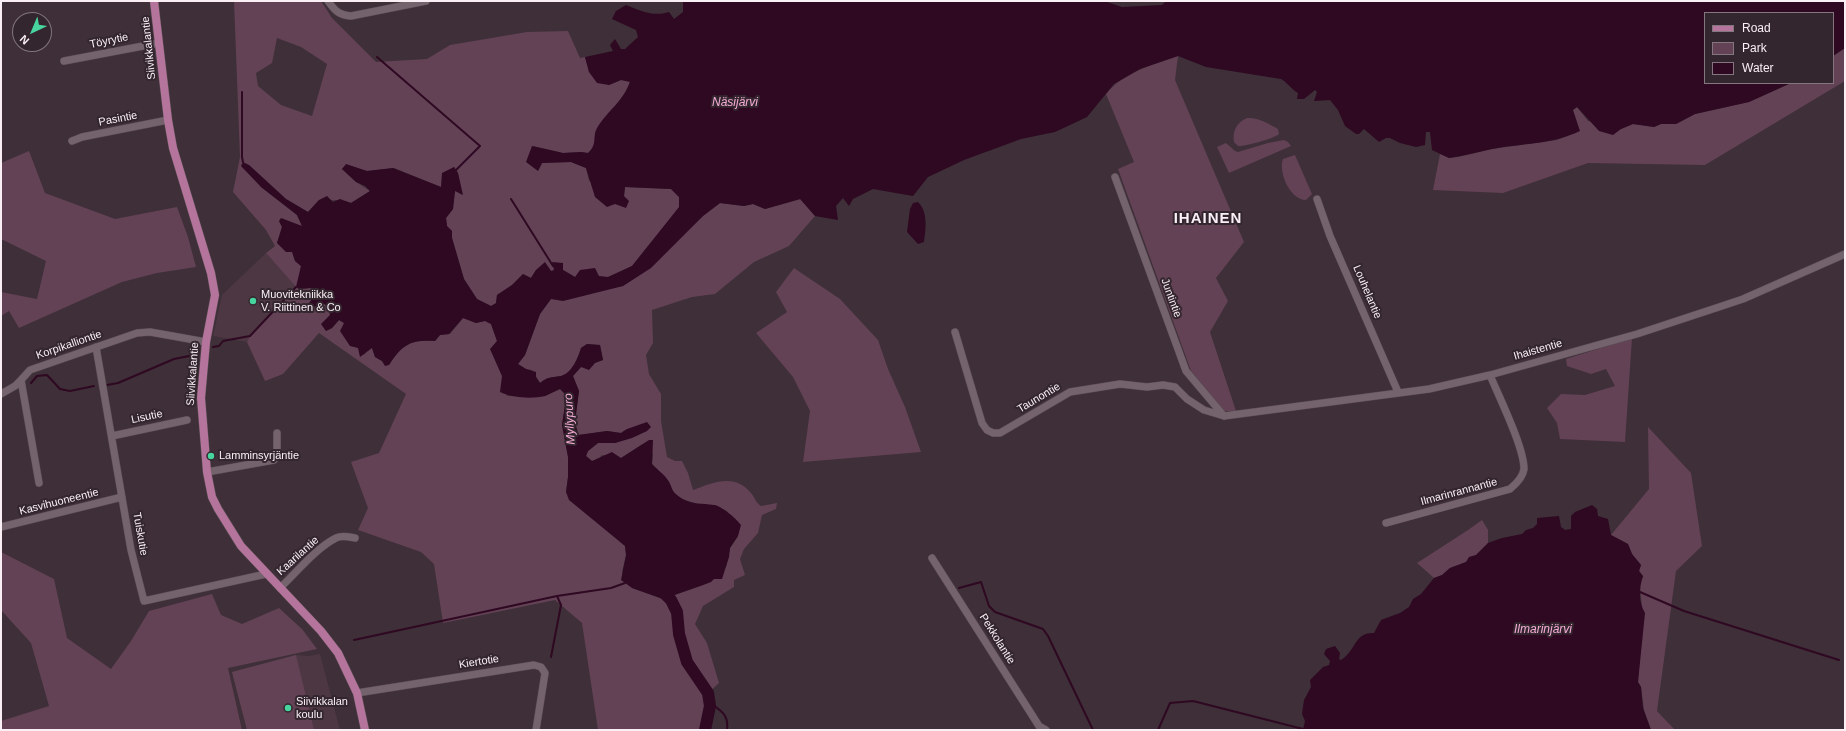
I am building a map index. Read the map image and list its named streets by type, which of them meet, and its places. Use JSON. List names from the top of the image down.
{
  "streets": {
    "main road": ["Siivikkalantie"],
    "street": [
      "Töyrytie",
      "Pasintie",
      "Louhelantie",
      "Juntintie",
      "Korpikalliontie",
      "Ihaistentie",
      "Taunontie",
      "Lisutie",
      "Ilmarinrannantie",
      "Kasvihuoneentie",
      "Tuiskutie",
      "Kaarilantie",
      "Pekkolantie",
      "Kiertotie"
    ]
  },
  "crossings": [
    ["Töyrytie", "Siivikkalantie"],
    ["Siivikkalantie", "Pasintie"],
    ["Siivikkalantie", "Korpikalliontie"],
    ["Siivikkalantie", "Tuiskutie"],
    ["Siivikkalantie", "Kaarilantie"],
    ["Siivikkalantie", "Kiertotie"],
    ["Louhelantie", "Ihaistentie"],
    ["Juntintie", "Ihaistentie"],
    ["Juntintie", "Taunontie"],
    ["Korpikalliontie", "Tuiskutie"],
    ["Ihaistentie", "Taunontie"],
    ["Ihaistentie", "Ilmarinrannantie"],
    ["Lisutie", "Tuiskutie"],
    ["Kasvihuoneentie", "Tuiskutie"]
  ],
  "districts": ["IHAINEN"],
  "water": ["Näsijärvi", "Myllypuro", "Ilmarinjärvi"],
  "places": ["Muovitekniikka V. Riittinen & Co", "Lamminsyrjäntie", "Siivikkalan koulu"],
  "legend": ["Road", "Park", "Water"],
  "north": "bottom left"
}
